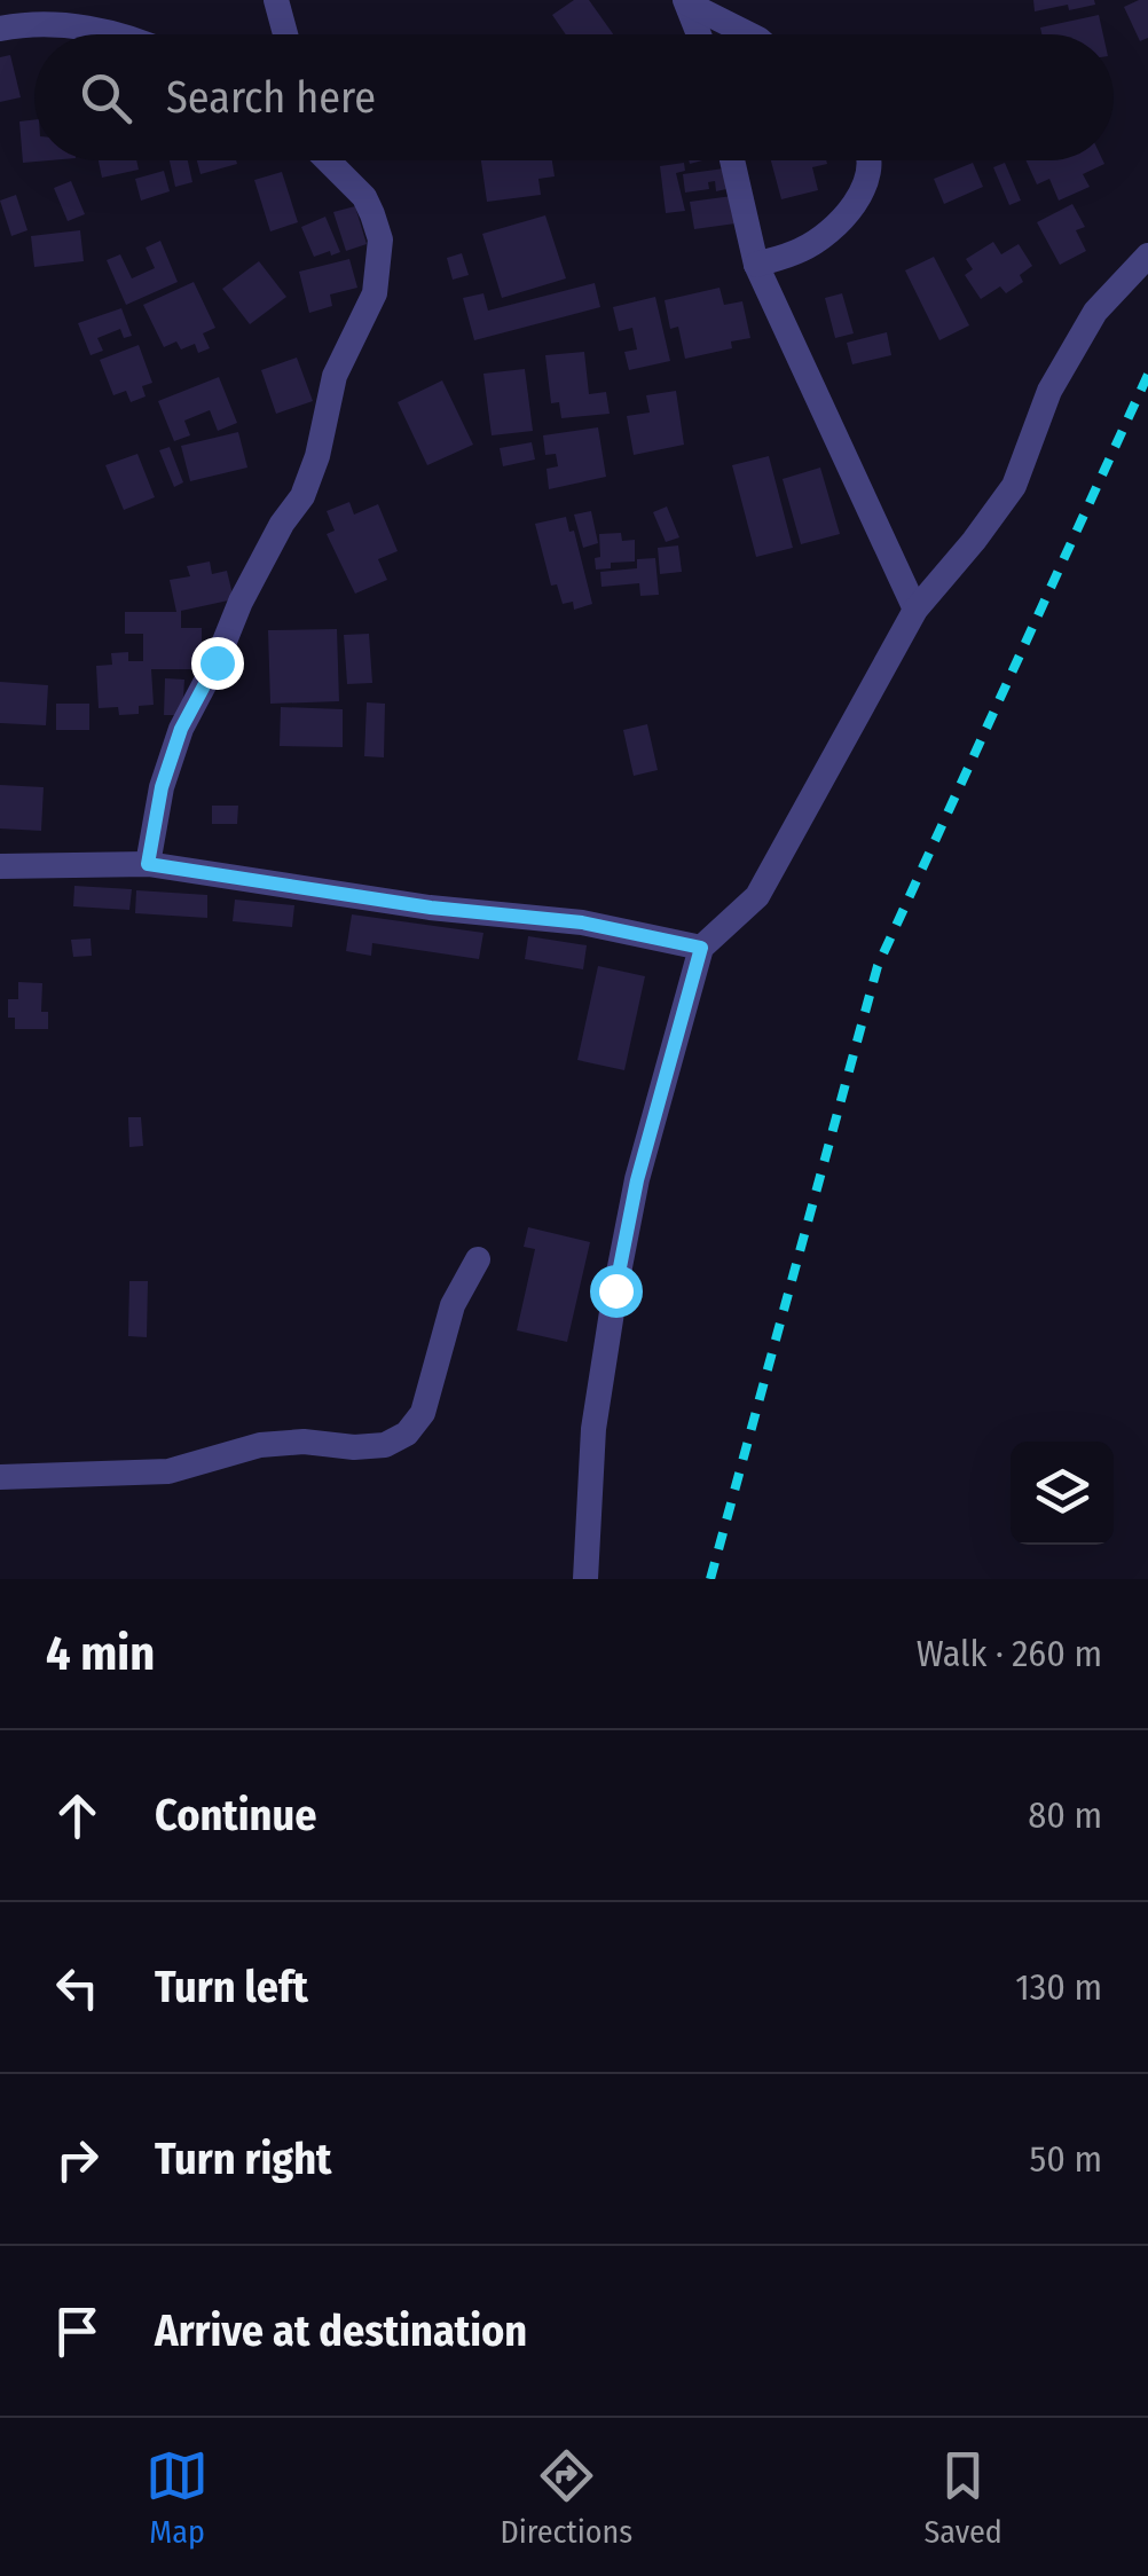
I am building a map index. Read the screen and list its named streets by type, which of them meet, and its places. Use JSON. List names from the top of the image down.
{
  "page": {
    "search": "Search here",
    "heading": ["4 min", "Walk · 260 m"],
    "list": [
      ["Continue", "80 m"],
      ["Turn left", "130 m"],
      ["Turn right", "50 m"],
      "Arrive at destination"
    ],
    "nav": ["Map", "Directions", "Saved"]
  }
}
